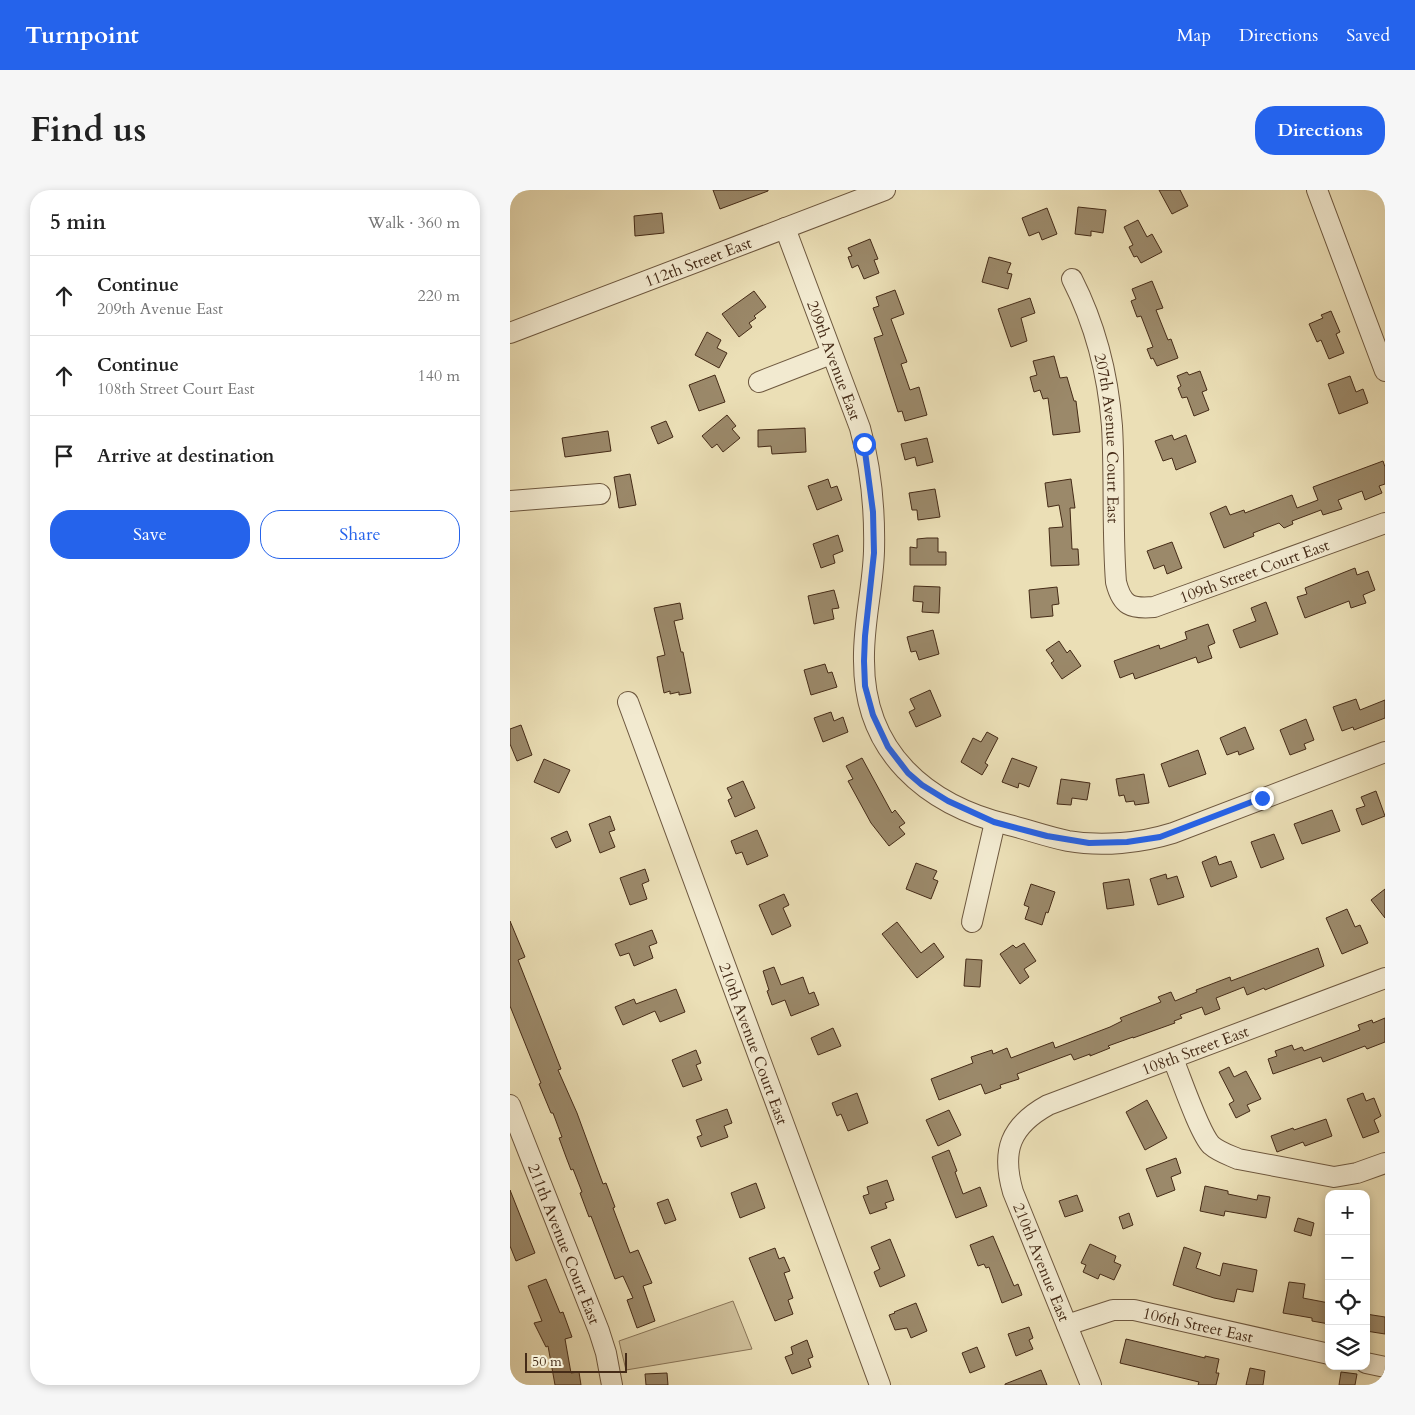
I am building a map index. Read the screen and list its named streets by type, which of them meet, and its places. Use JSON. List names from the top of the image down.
{
  "streets": {
    "street": [
      "112th Street East",
      "209th Avenue East",
      "207th Avenue Court East",
      "109th Street Court East",
      "210th Avenue Court East",
      "108th Street East",
      "211th Avenue Court East",
      "210th Avenue East",
      "106th Street East"
    ]
  },
  "crossings": [
    ["112th Street East", "209th Avenue East"],
    ["207th Avenue Court East", "109th Street Court East"],
    ["108th Street East", "210th Avenue East"],
    ["210th Avenue East", "106th Street East"]
  ],
  "scale_bar": "50 m",
  "page": {
    "header": "Turnpoint",
    "nav": ["Map", "Directions", "Saved"],
    "title": "Find us",
    "buttons": [
      "Directions",
      ["Save", "Share"]
    ],
    "heading": ["5 min", "Walk · 360 m"],
    "list": [
      ["Continue", "209th Avenue East", "220 m"],
      ["Continue", "108th Street Court East", "140 m"],
      "Arrive at destination"
    ],
    "map_buttons": ["+", "−"],
    "scale": "50 m"
  }
}
